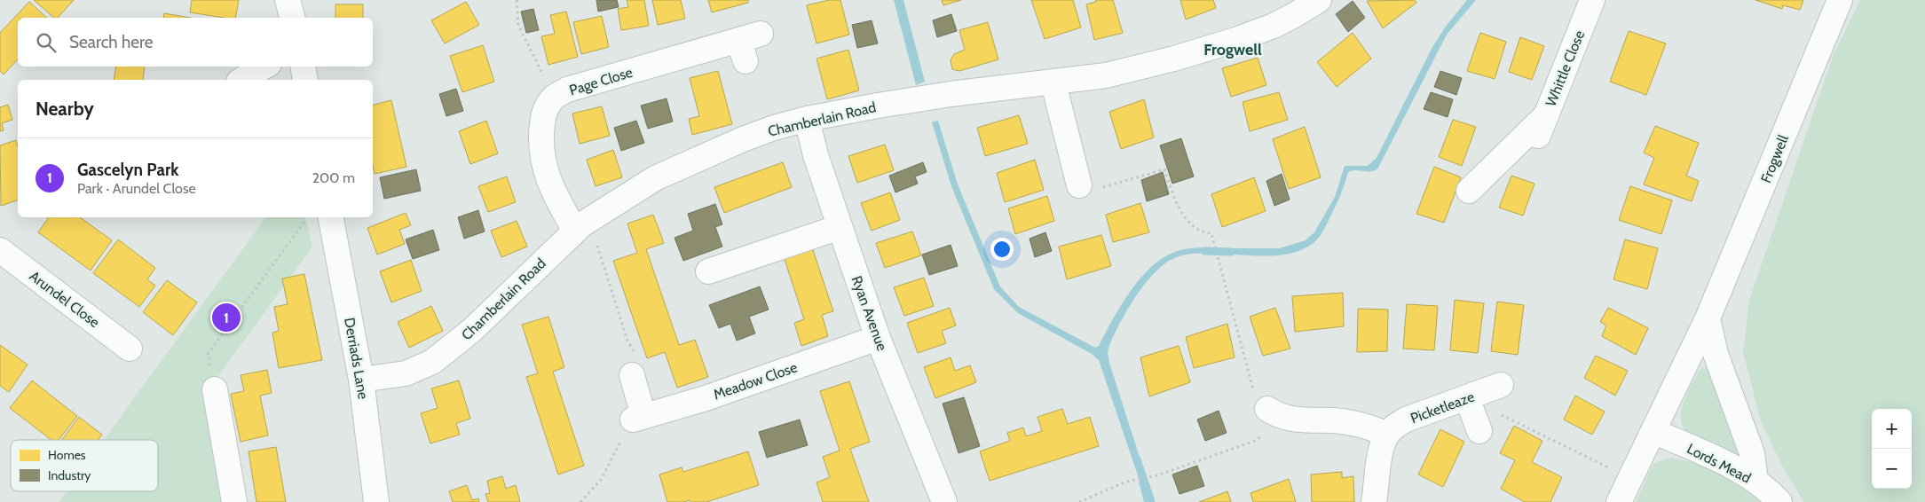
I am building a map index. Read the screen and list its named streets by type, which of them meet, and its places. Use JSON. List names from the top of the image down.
{
  "streets": {
    "street": [
      "Whittle Close",
      "Page Close",
      "Chamberlain Road",
      "Frogwell",
      "Arundel Close",
      "Ryan Avenue",
      "Derriads Lane",
      "Meadow Close",
      "Picketleaze",
      "Lords Mead"
    ]
  },
  "crossings": [
    ["Page Close", "Chamberlain Road"],
    ["Chamberlain Road", "Ryan Avenue"],
    ["Chamberlain Road", "Derriads Lane"],
    ["Frogwell", "Lords Mead"],
    ["Ryan Avenue", "Meadow Close"]
  ],
  "districts": ["Frogwell"],
  "legend": ["Homes", "Industry"],
  "page": {
    "search": "Search here",
    "heading": "Nearby",
    "list": [
      {
        "mark": "1",
        "name": "Gascelyn Park",
        "note": "Park · Arundel Close",
        "value": "200 m"
      }
    ],
    "pins": "1",
    "map_buttons": ["+", "−"]
  }
}
